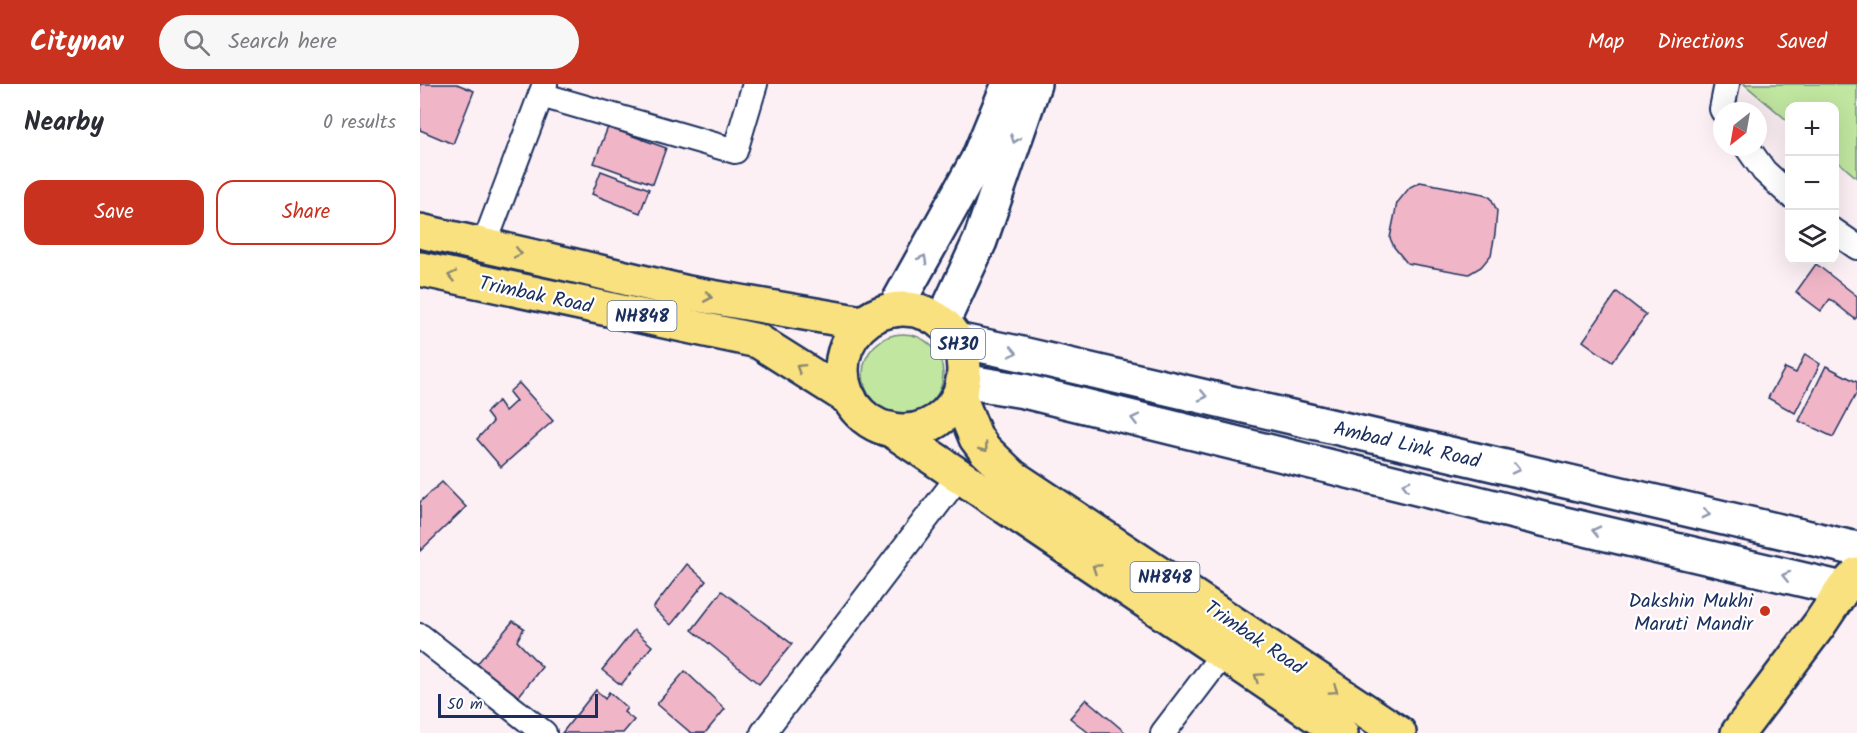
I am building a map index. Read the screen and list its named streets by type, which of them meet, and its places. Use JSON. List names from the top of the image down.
{
  "streets": {
    "main road": [
      "Trimbak Road",
      "NH848",
      "SH30",
      "Ambad Link Road"
    ]
  },
  "crossings": [
    ["Trimbak Road", "SH30"],
    ["Trimbak Road", "Ambad Link Road"],
    ["SH30", "Ambad Link Road"]
  ],
  "places": ["Dakshin Mukhi Maruti Mandir"],
  "scale_bar": "50 m",
  "north": "bottom left",
  "page": {
    "header": "Citynav",
    "search": "Search here",
    "nav": ["Map", "Directions", "Saved"],
    "heading": ["Nearby", "0 results"],
    "map_buttons": ["+", "−"],
    "buttons": ["Save", "Share"],
    "scale": "50 m"
  }
}
